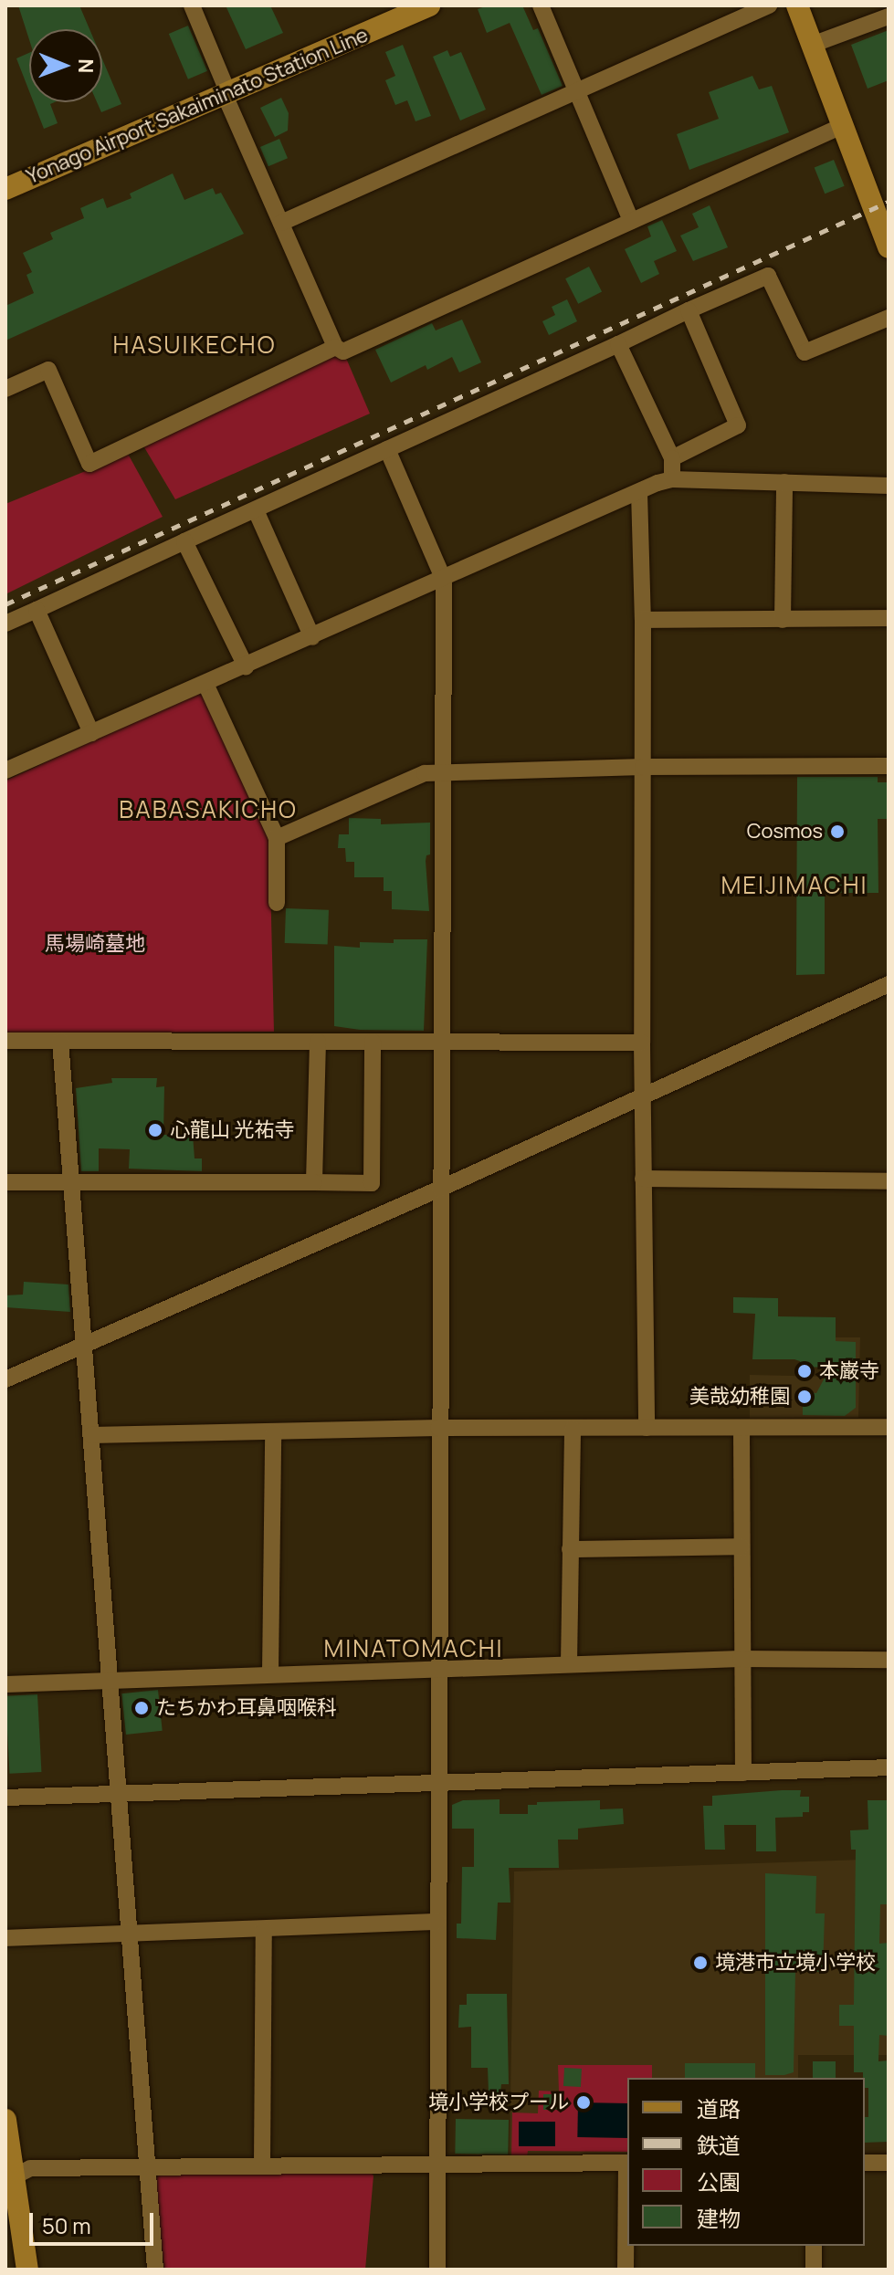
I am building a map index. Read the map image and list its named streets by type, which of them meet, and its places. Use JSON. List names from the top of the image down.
{
  "streets": {
    "main road": ["Yonago Airport Sakaiminato Station Line"]
  },
  "districts": [
    "HASUIKECHO",
    "BABASAKICHO",
    "MEIJIMACHI",
    "MINATOMACHI"
  ],
  "parks": ["馬場崎墓地"],
  "places": [
    "Cosmos",
    "心龍山 光祐寺",
    "本巌寺",
    "美哉幼稚園",
    "たちかわ耳鼻咽喉科",
    "境港市立境小学校",
    "境小学校プール"
  ],
  "legend": [
    "道路",
    "鉄道",
    "公園",
    "建物"
  ],
  "scale_bar": "50 m",
  "north": "right"
}
